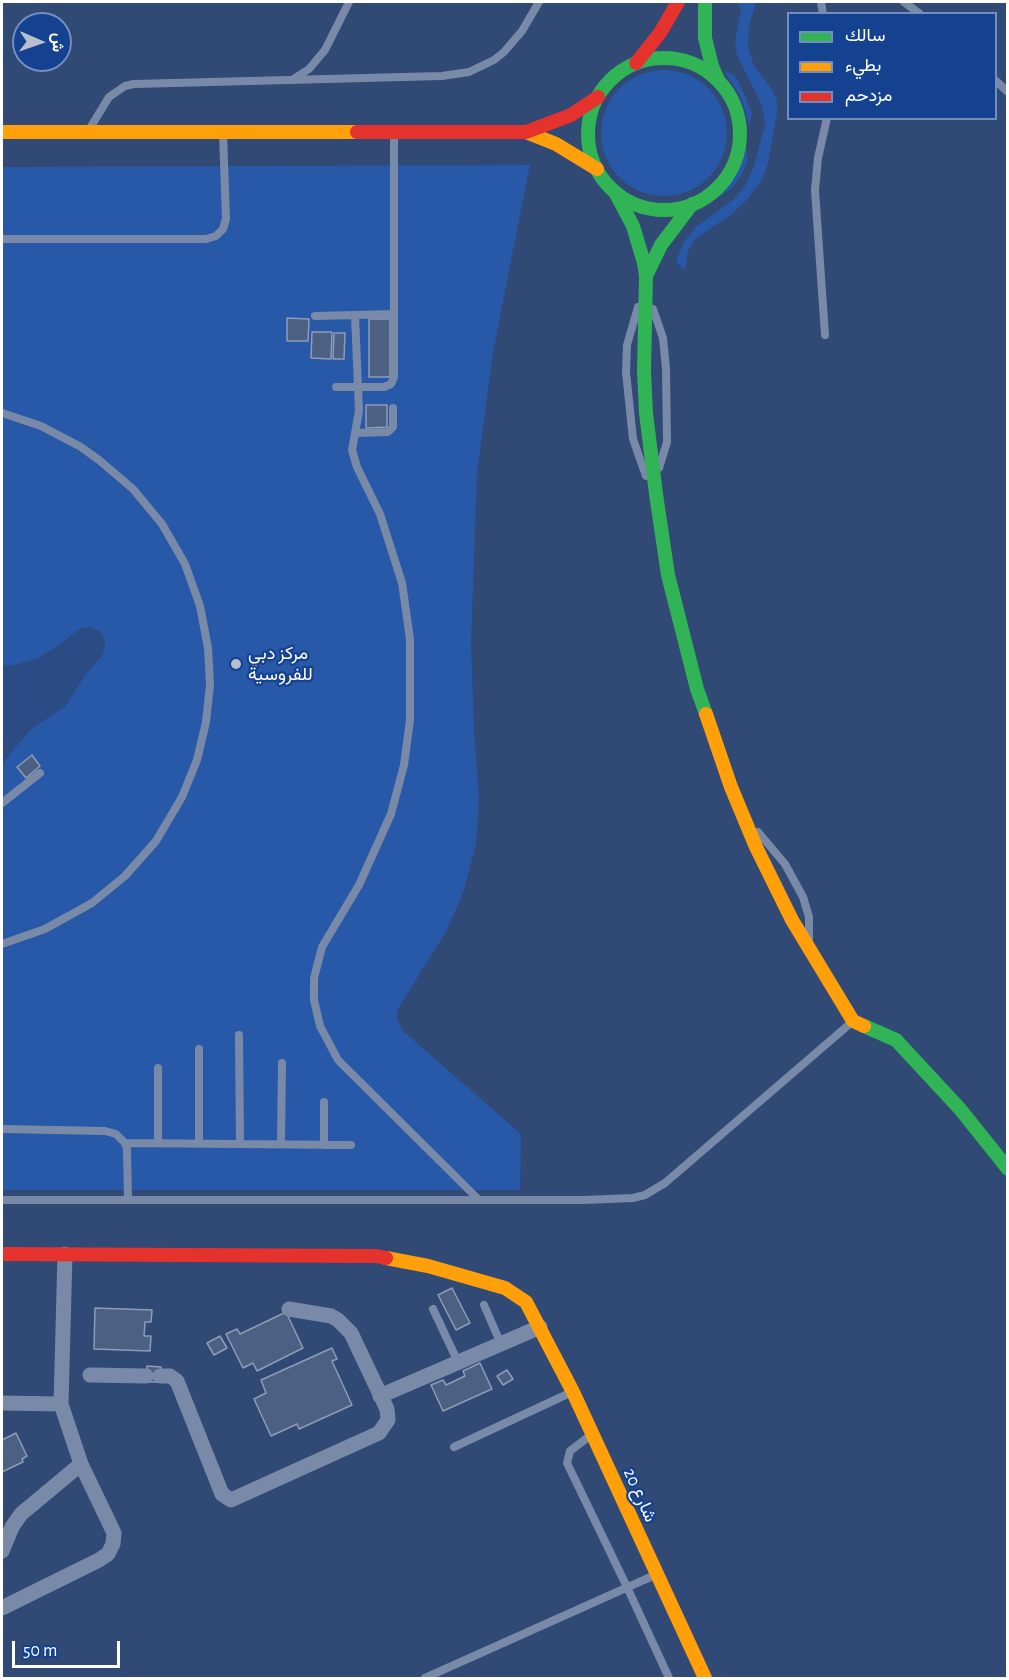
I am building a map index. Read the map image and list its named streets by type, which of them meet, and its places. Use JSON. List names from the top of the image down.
{
  "streets": {
    "street": ["شارع 20"]
  },
  "places": ["مركز دبي للفروسية"],
  "legend": ["سالك", "بطيء", "مزدحم"],
  "scale_bar": "50 m",
  "north": "right"
}
